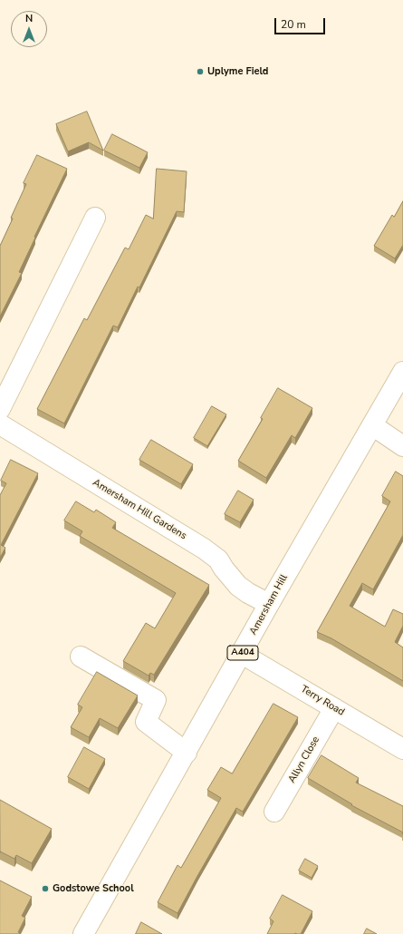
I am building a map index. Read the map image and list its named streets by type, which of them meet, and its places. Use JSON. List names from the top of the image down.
{
  "streets": {
    "street": [
      "Amersham Hill Gardens",
      "Amersham Hill",
      "A404",
      "Terry Road",
      "Allyn Close"
    ]
  },
  "crossings": [
    ["Amersham Hill Gardens", "Amersham Hill"],
    ["Amersham Hill", "Terry Road"],
    ["Terry Road", "Allyn Close"]
  ],
  "places": ["Uplyme Field", "Godstowe School"],
  "scale_bar": "20 m",
  "north": "top"
}
